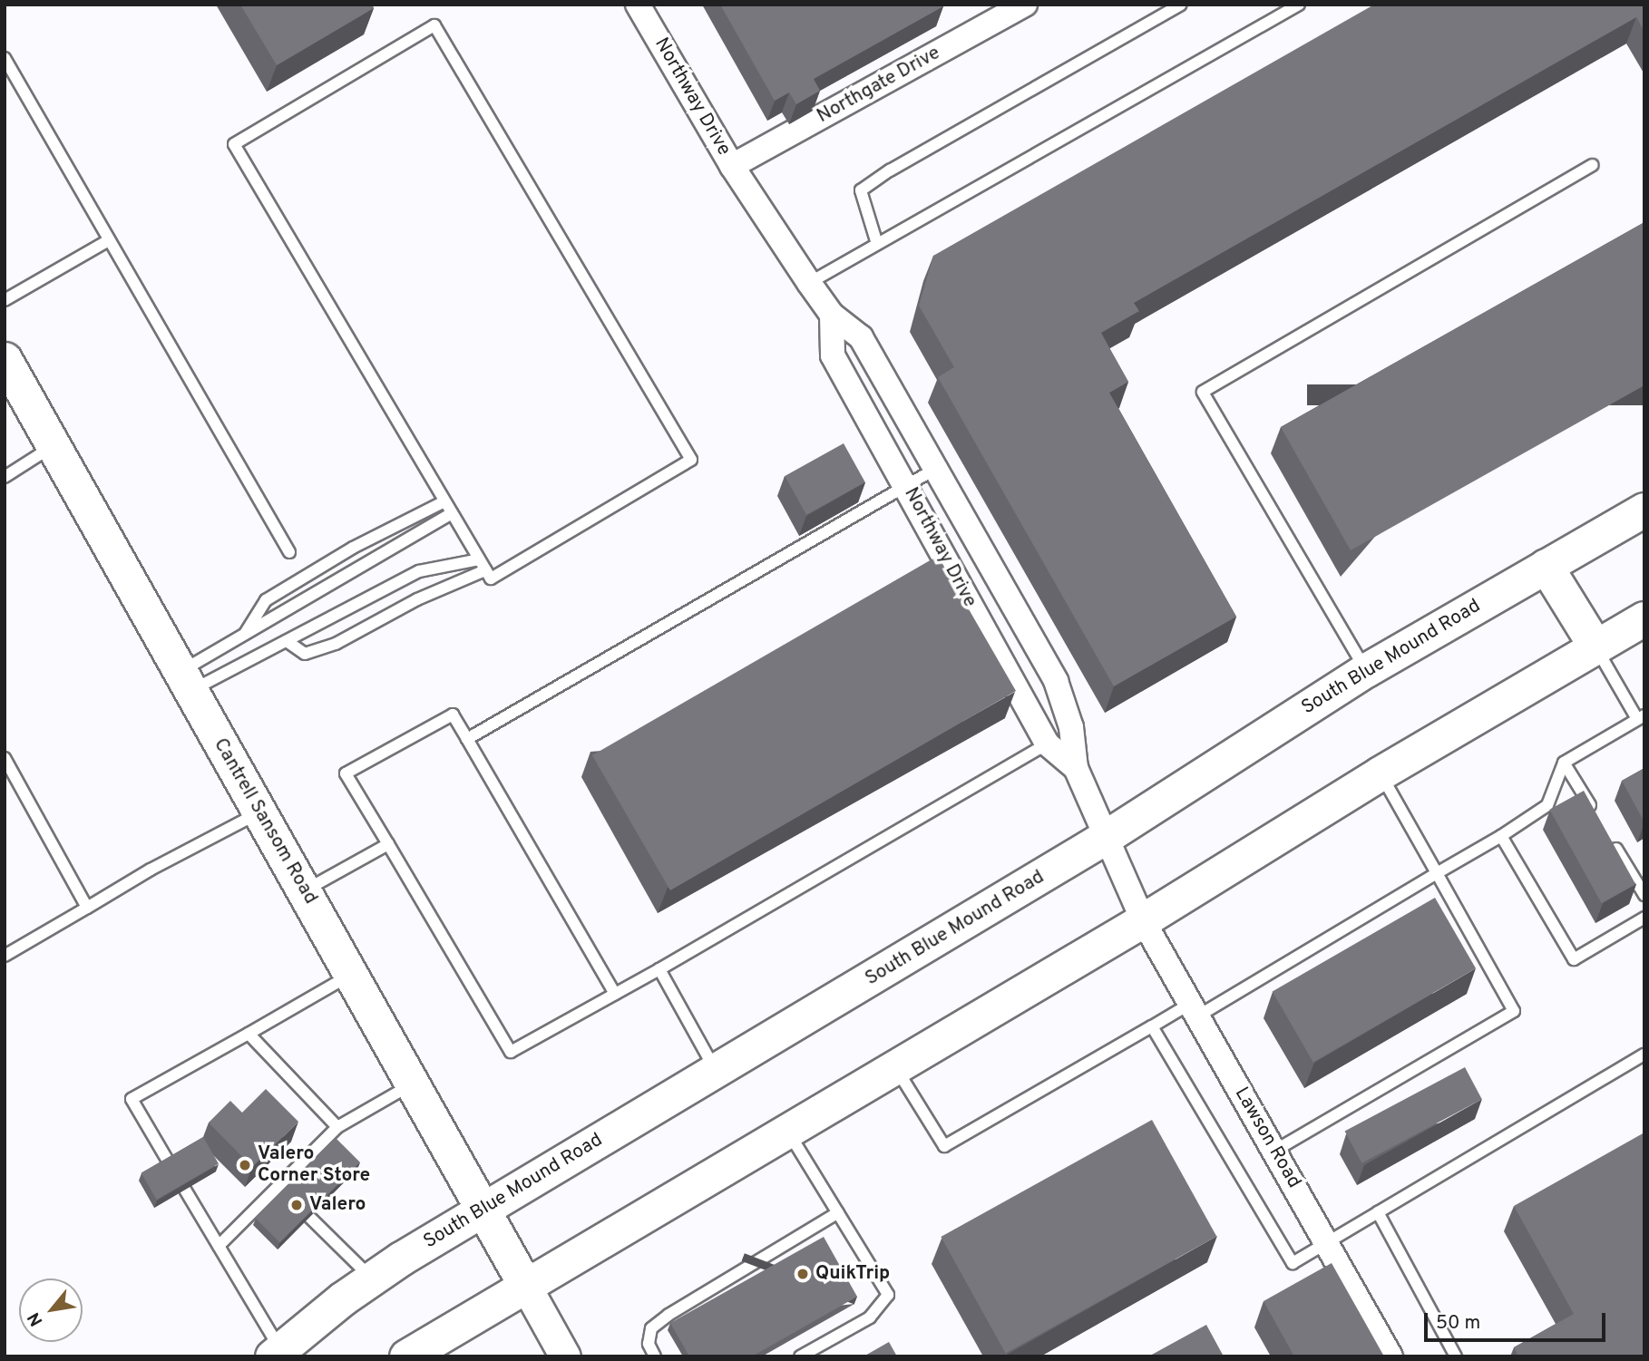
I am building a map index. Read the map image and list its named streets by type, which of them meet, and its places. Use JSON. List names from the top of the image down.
{
  "streets": {
    "main road": ["South Blue Mound Road", "Cantrell Sansom Road"],
    "street": ["Northgate Drive", "Northway Drive", "Lawson Road"]
  },
  "crossings": [
    ["Northgate Drive", "Northway Drive"],
    ["Northway Drive", "South Blue Mound Road"],
    ["Northway Drive", "Lawson Road"],
    ["South Blue Mound Road", "Cantrell Sansom Road"]
  ],
  "places": ["Valero Corner Store", "Valero", "QuikTrip"],
  "scale_bar": "50 m",
  "north": "bottom left"
}
